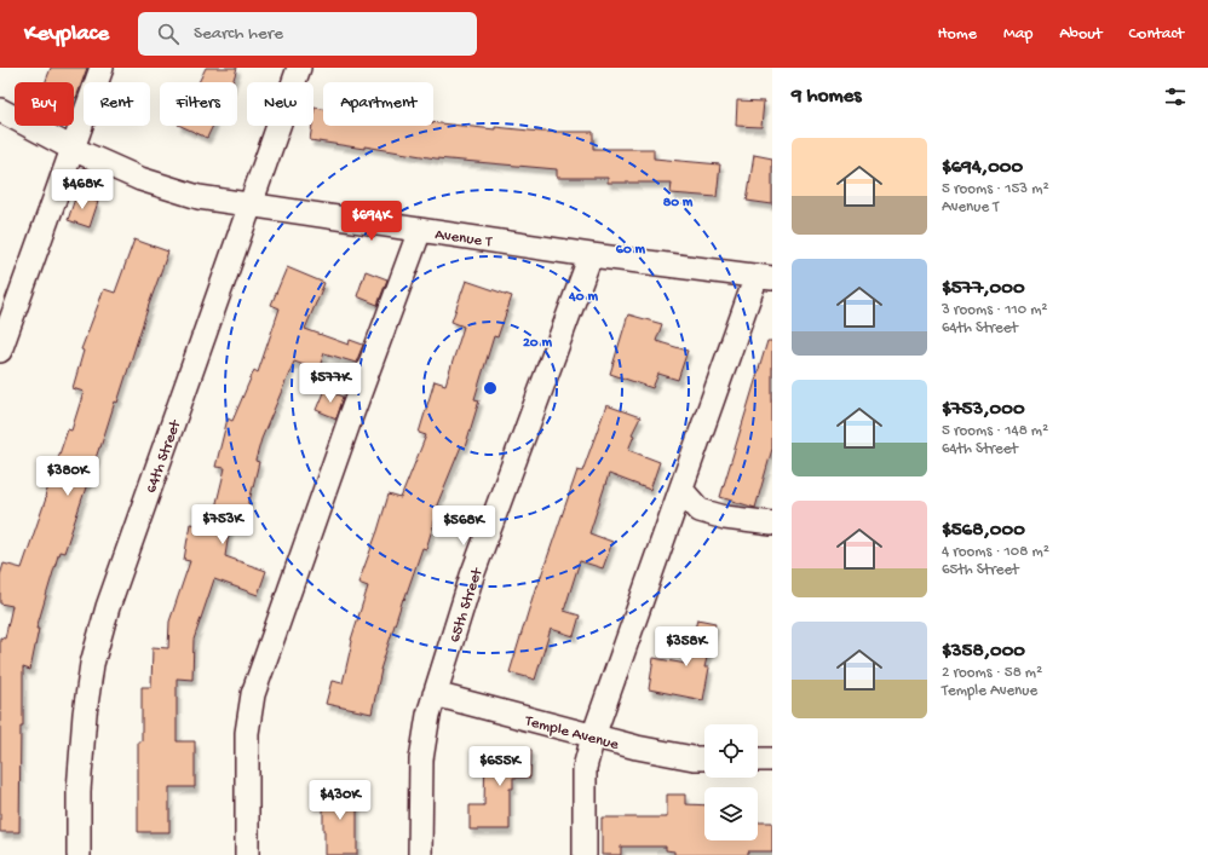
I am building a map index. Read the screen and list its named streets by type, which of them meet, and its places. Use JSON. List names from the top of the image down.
{
  "streets": {
    "street": [
      "Avenue T",
      "64th Street",
      "65th Street",
      "Temple Avenue"
    ]
  },
  "crossings": [
    ["Avenue T", "64th Street"],
    ["Avenue T", "65th Street"],
    ["65th Street", "Temple Avenue"]
  ],
  "page": {
    "header": "Keyplace",
    "search": "Search here",
    "nav": [
      "Home",
      "Map",
      "About",
      "Contact"
    ],
    "heading": "9 homes",
    "chip": [
      "Buy",
      "Rent",
      "Filters",
      "New",
      "Apartment"
    ],
    "list": [
      {
        "name": "$694,000",
        "note": "5 rooms · 153 m² · Avenue T"
      },
      {
        "name": "$577,000",
        "note": "3 rooms · 110 m² · 64th Street"
      },
      {
        "name": "$753,000",
        "note": "5 rooms · 148 m² · 64th Street"
      },
      {
        "name": "$568,000",
        "note": "4 rooms · 108 m² · 65th Street"
      },
      {
        "name": "$358,000",
        "note": "2 rooms · 58 m² · Temple Avenue"
      }
    ],
    "price": [
      "$468K",
      "$694K",
      "$577K",
      "$380K",
      "$753K",
      "$568K",
      "$358K",
      "$655K",
      "$430K"
    ]
  },
  "rings": [
    "80 m",
    "60 m",
    "40 m",
    "20 m"
  ]
}
